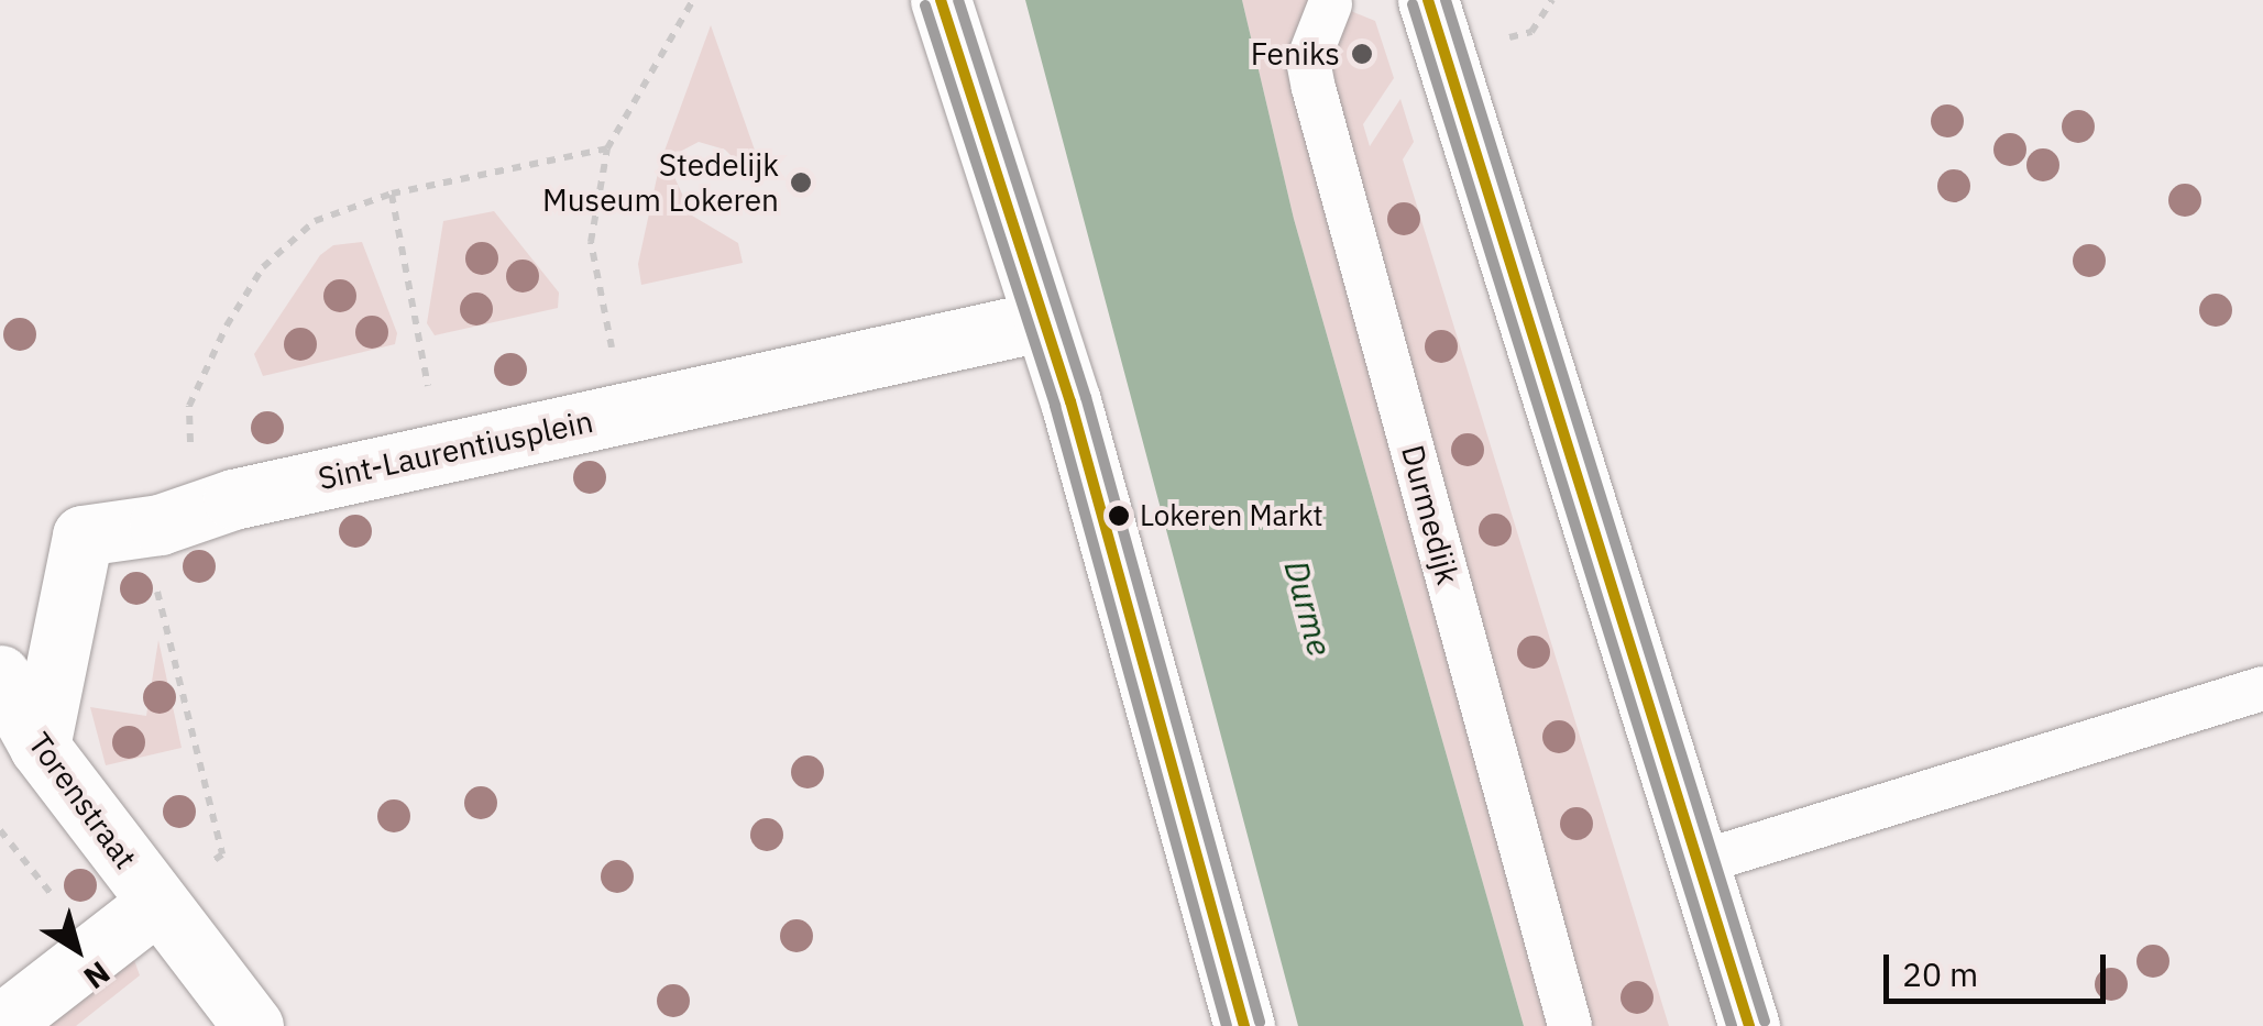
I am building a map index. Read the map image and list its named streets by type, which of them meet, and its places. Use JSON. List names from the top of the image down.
{
  "streets": {
    "street": ["Sint-Laurentiusplein", "Torenstraat"],
    "lane": ["Durmedijk"]
  },
  "crossings": [
    ["Sint-Laurentiusplein", "Torenstraat"]
  ],
  "water": ["Durme"],
  "places": ["Feniks", "Stedelijk Museum Lokeren", "Lokeren Markt"],
  "scale_bar": "20 m",
  "north": "bottom right"
}
